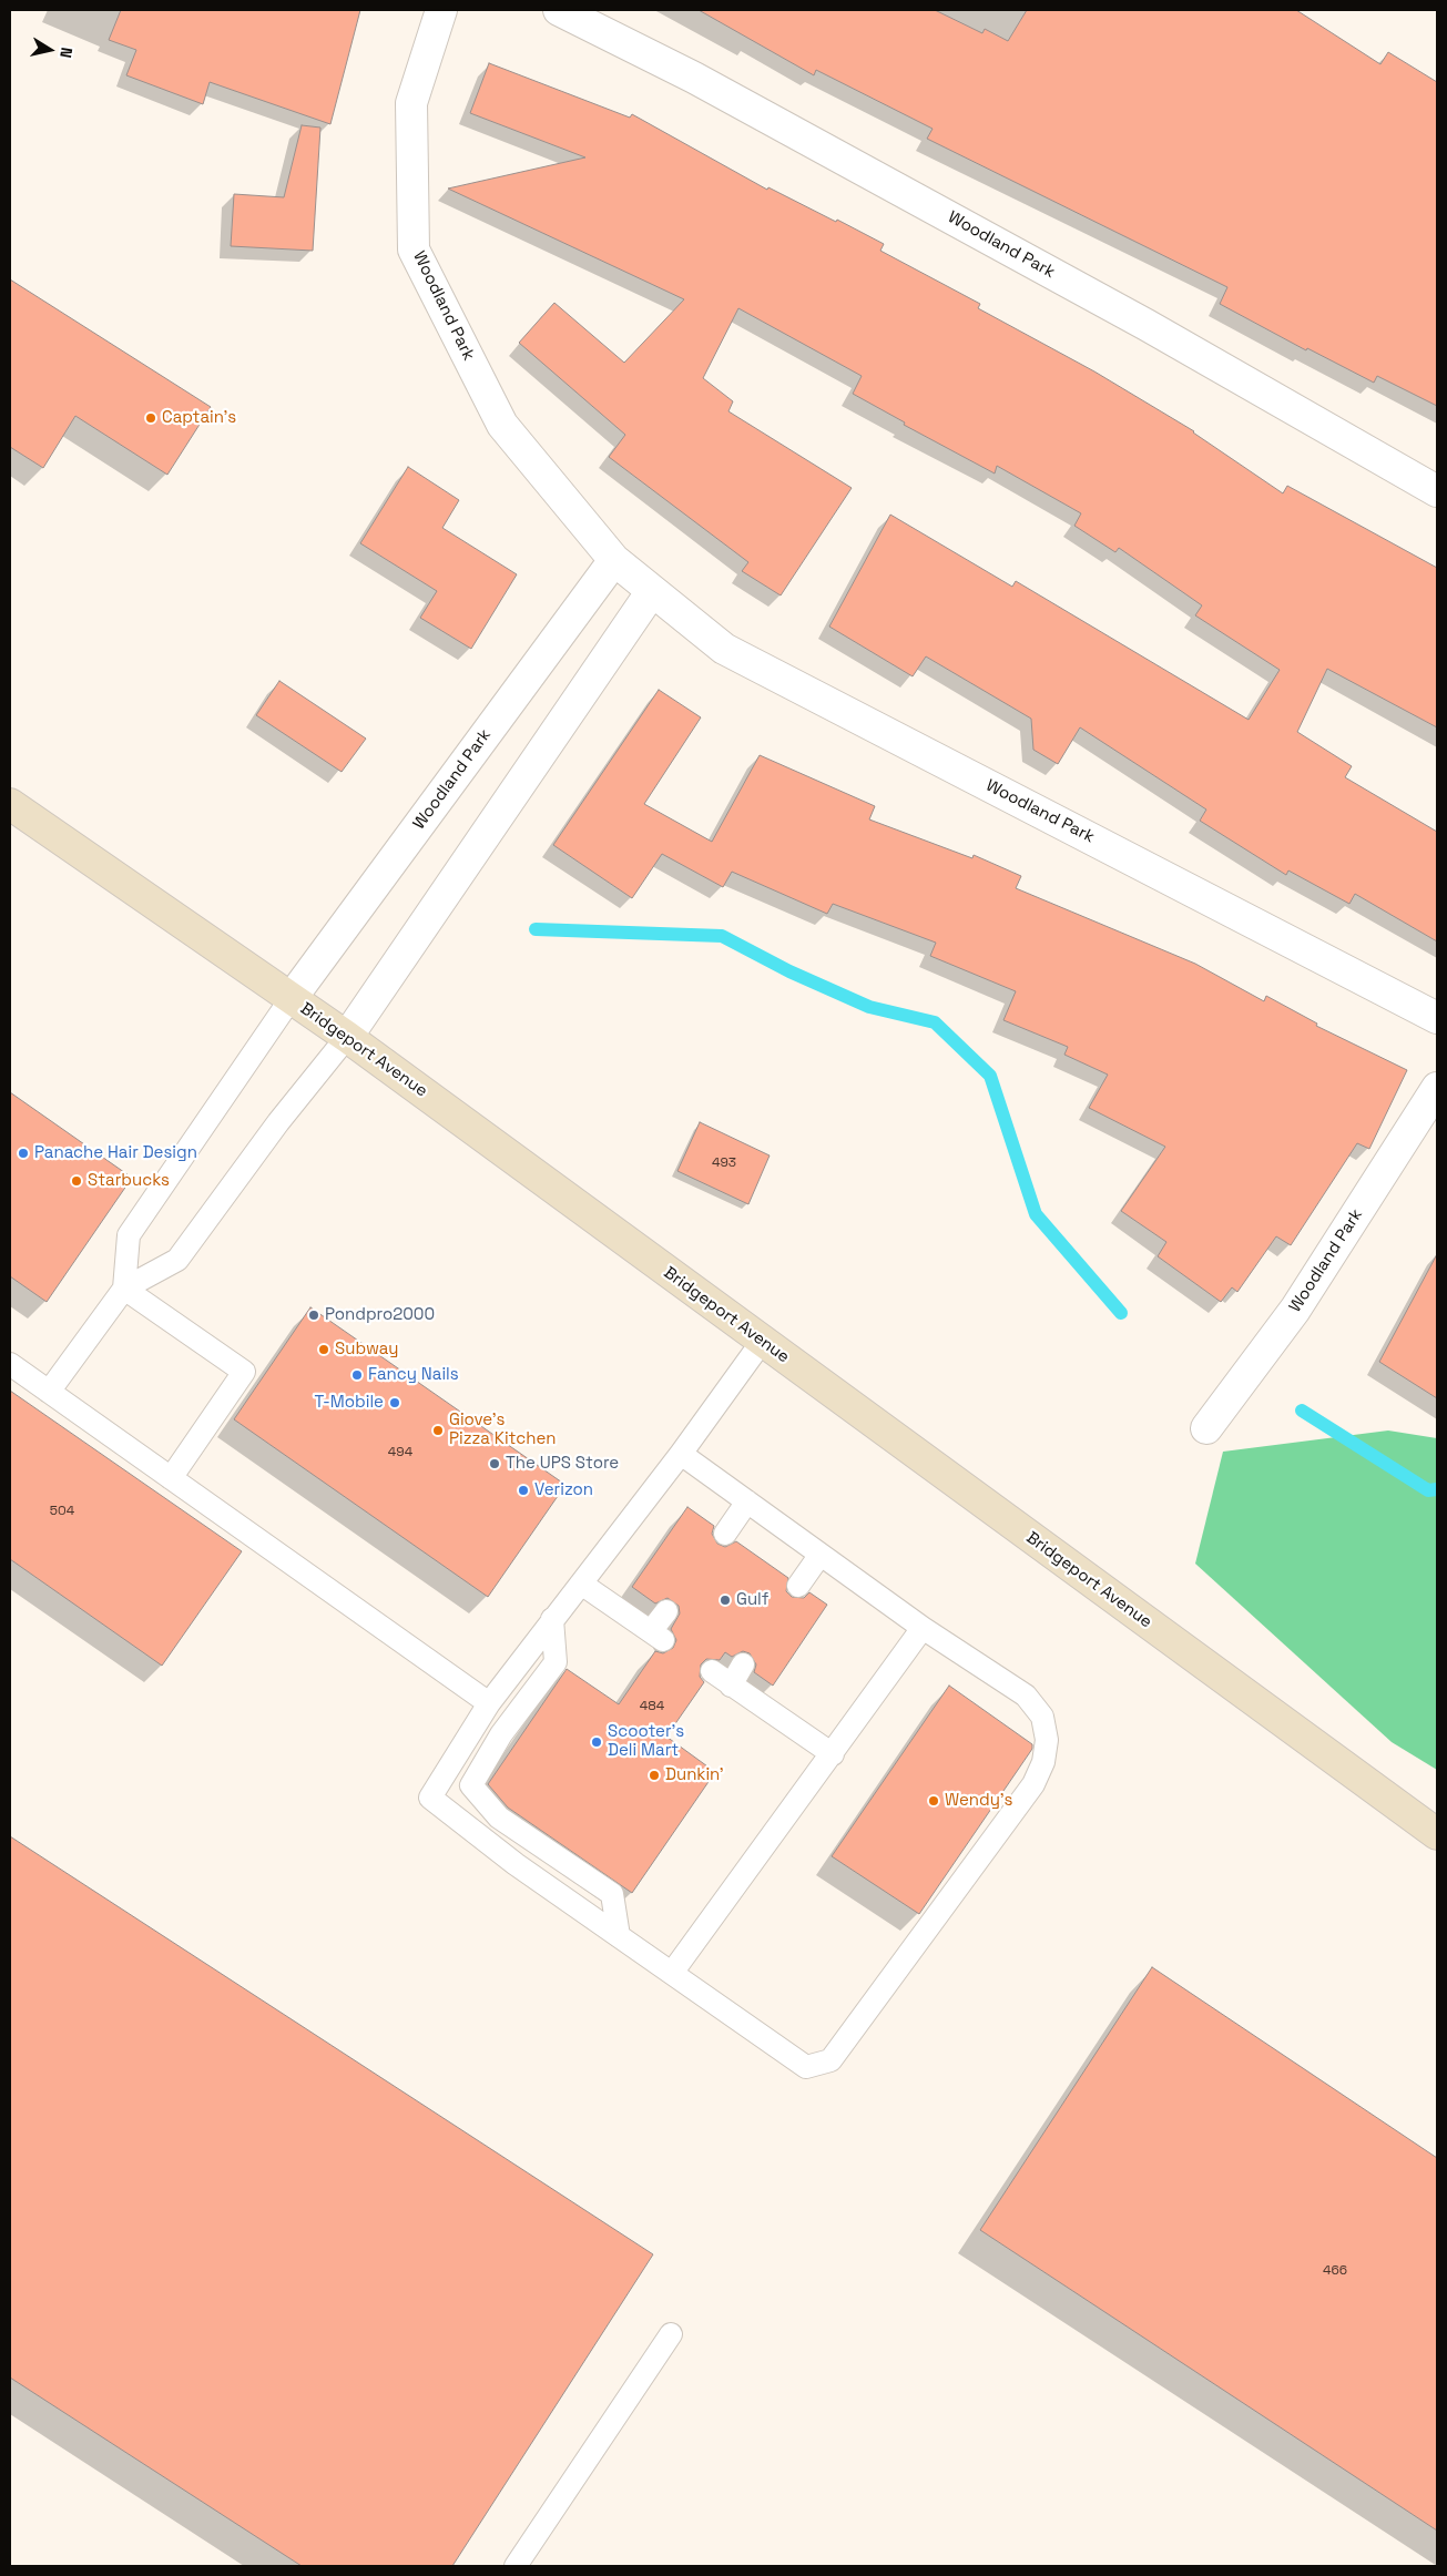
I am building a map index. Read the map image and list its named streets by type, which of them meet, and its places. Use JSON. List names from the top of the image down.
{
  "streets": {
    "main road": ["Bridgeport Avenue"],
    "street": ["Woodland Park"]
  },
  "crossings": [
    ["Woodland Park", "Bridgeport Avenue"]
  ],
  "places": [
    "Captain's",
    "Panache Hair Design",
    "Starbucks",
    "Pondpro2000",
    "Subway",
    "Fancy Nails",
    "T-Mobile",
    "Giove's Pizza Kitchen",
    "The UPS Store",
    "Verizon",
    "Gulf",
    "Scooter's Deli Mart",
    "Dunkin'",
    "Wendy's"
  ],
  "house_numbers": [
    "493",
    "494",
    "504",
    "484",
    "466"
  ],
  "north": "right"
}
